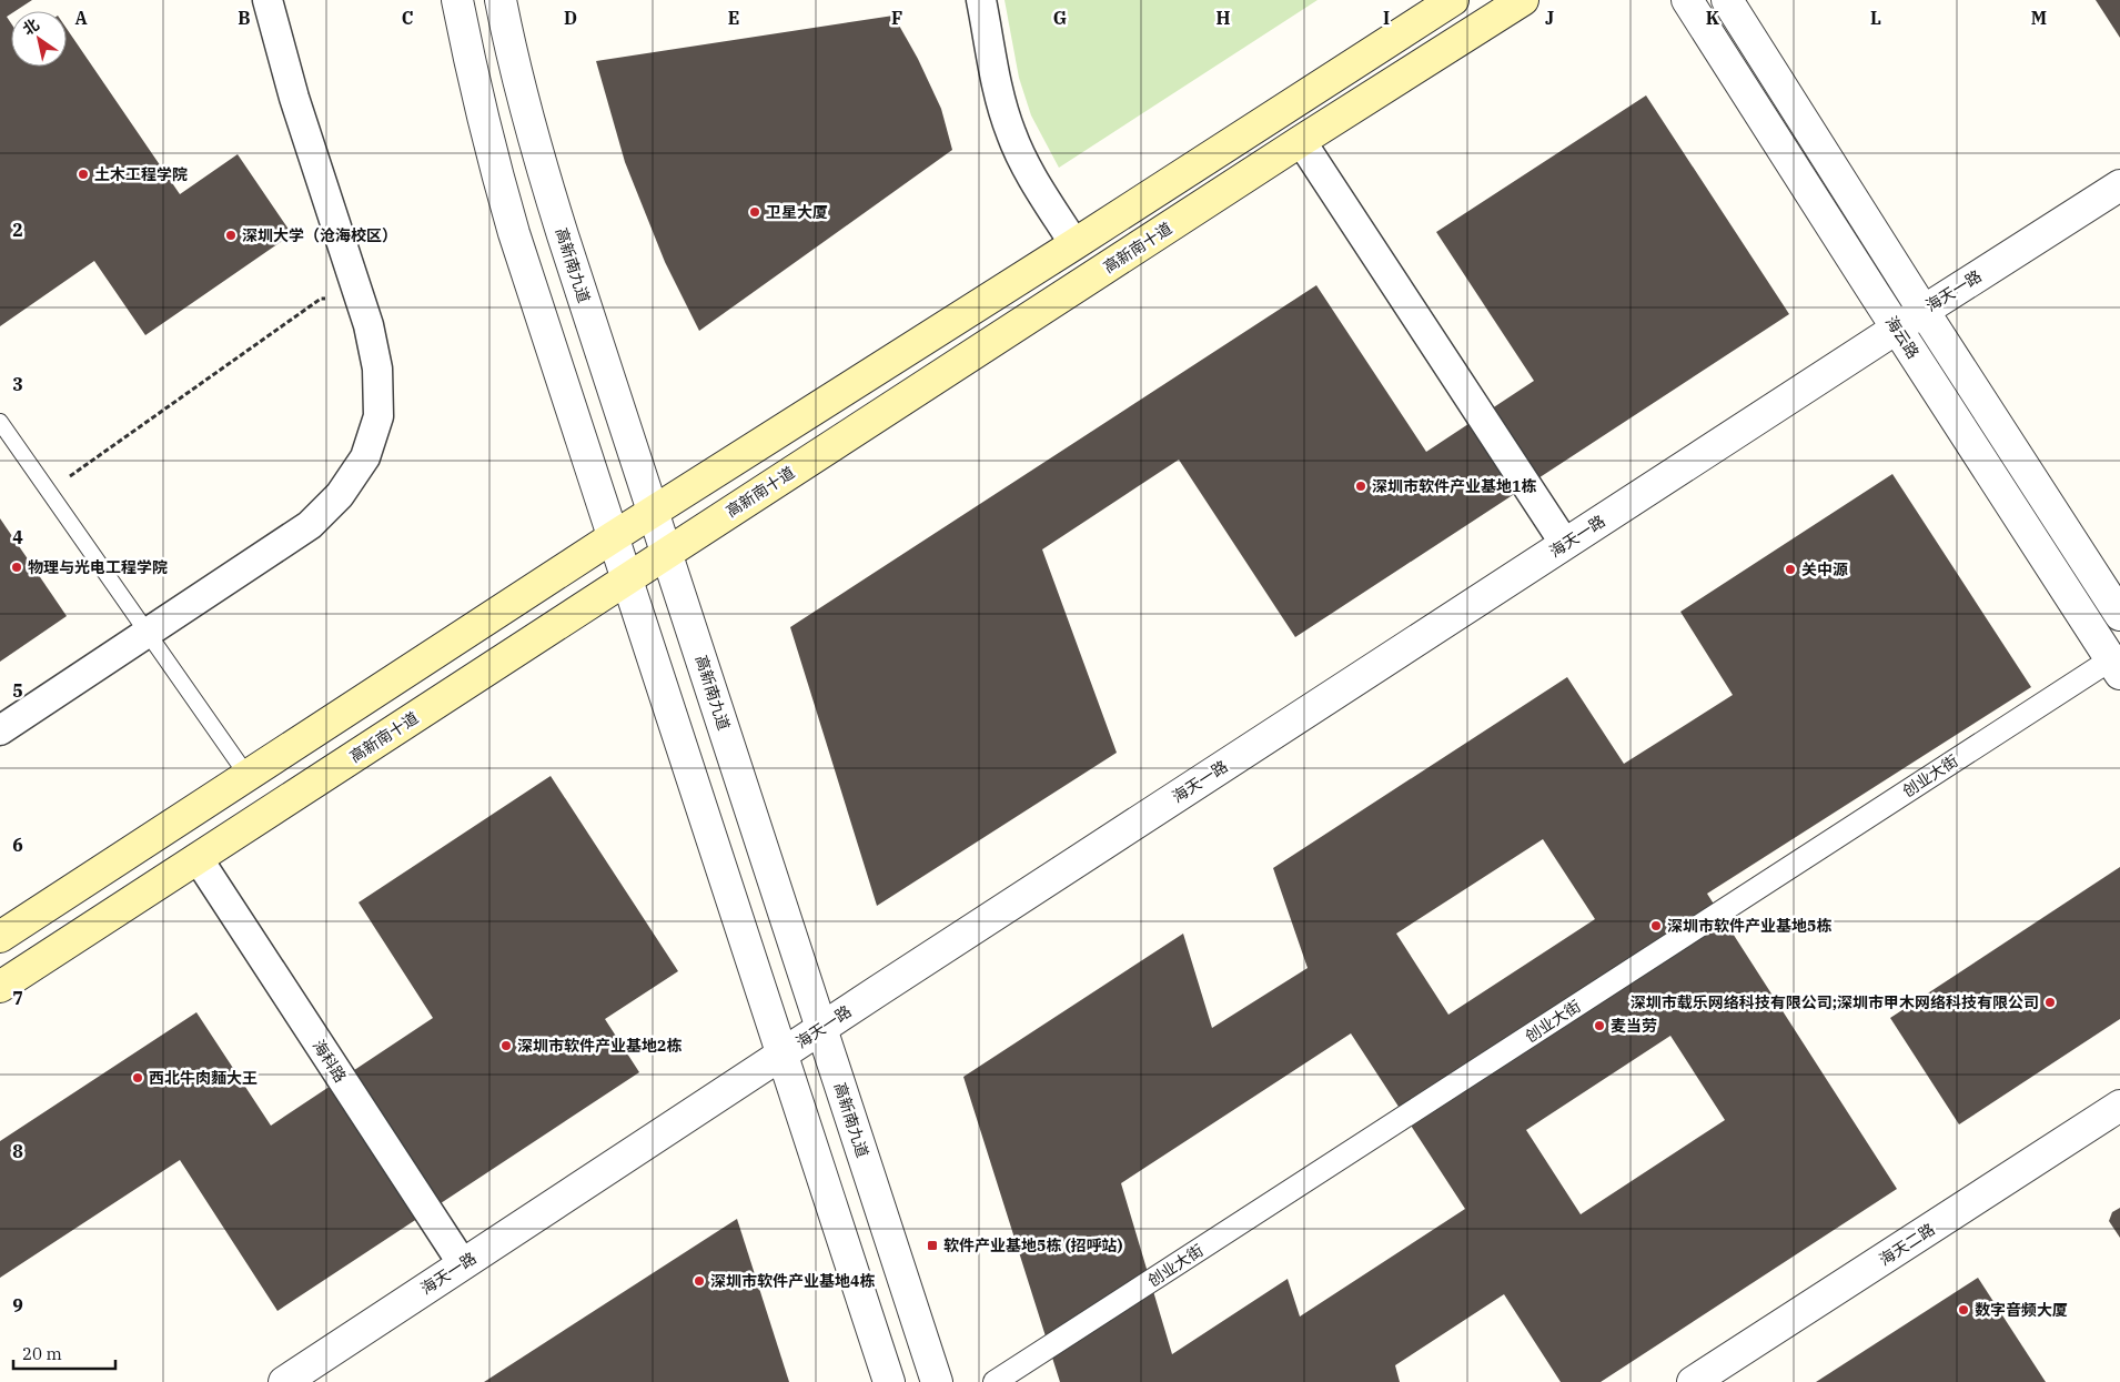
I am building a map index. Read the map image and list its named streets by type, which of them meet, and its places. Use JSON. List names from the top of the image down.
{
  "streets": {
    "main road": ["高新南十道"],
    "street": [
      "高新南九道",
      "海天一路",
      "海云路",
      "创业大街",
      "海科路",
      "海天二路"
    ]
  },
  "crossings": [
    ["高新南十道", "高新南九道"],
    ["高新南十道", "海科路"],
    ["高新南九道", "海天一路"],
    ["海天一路", "海云路"],
    ["海天一路", "海科路"],
    ["海云路", "创业大街"]
  ],
  "places": {
    "other": [
      "土木工程学院",
      "卫星大厦",
      "深圳大学（沧海校区）",
      "深圳市软件产业基地1栋",
      "物理与光电工程学院",
      "关中源",
      "深圳市软件产业基地5栋",
      "深圳市载乐网络科技有限公司;深圳市甲木网络科技有限公司",
      "麦当劳",
      "深圳市软件产业基地2栋",
      "西北牛肉麵大王",
      "深圳市软件产业基地4栋",
      "数字音频大厦"
    ],
    "transit": ["软件产业基地5栋 (招呼站)"]
  },
  "scale_bar": "20 m",
  "north": "top left",
  "grid": {
    "columns": [
      "A",
      "B",
      "C",
      "D",
      "E",
      "F",
      "G",
      "H",
      "I",
      "J",
      "K",
      "L",
      "M"
    ],
    "rows": [
      "2",
      "3",
      "4",
      "5",
      "6",
      "7",
      "8",
      "9"
    ]
  }
}
